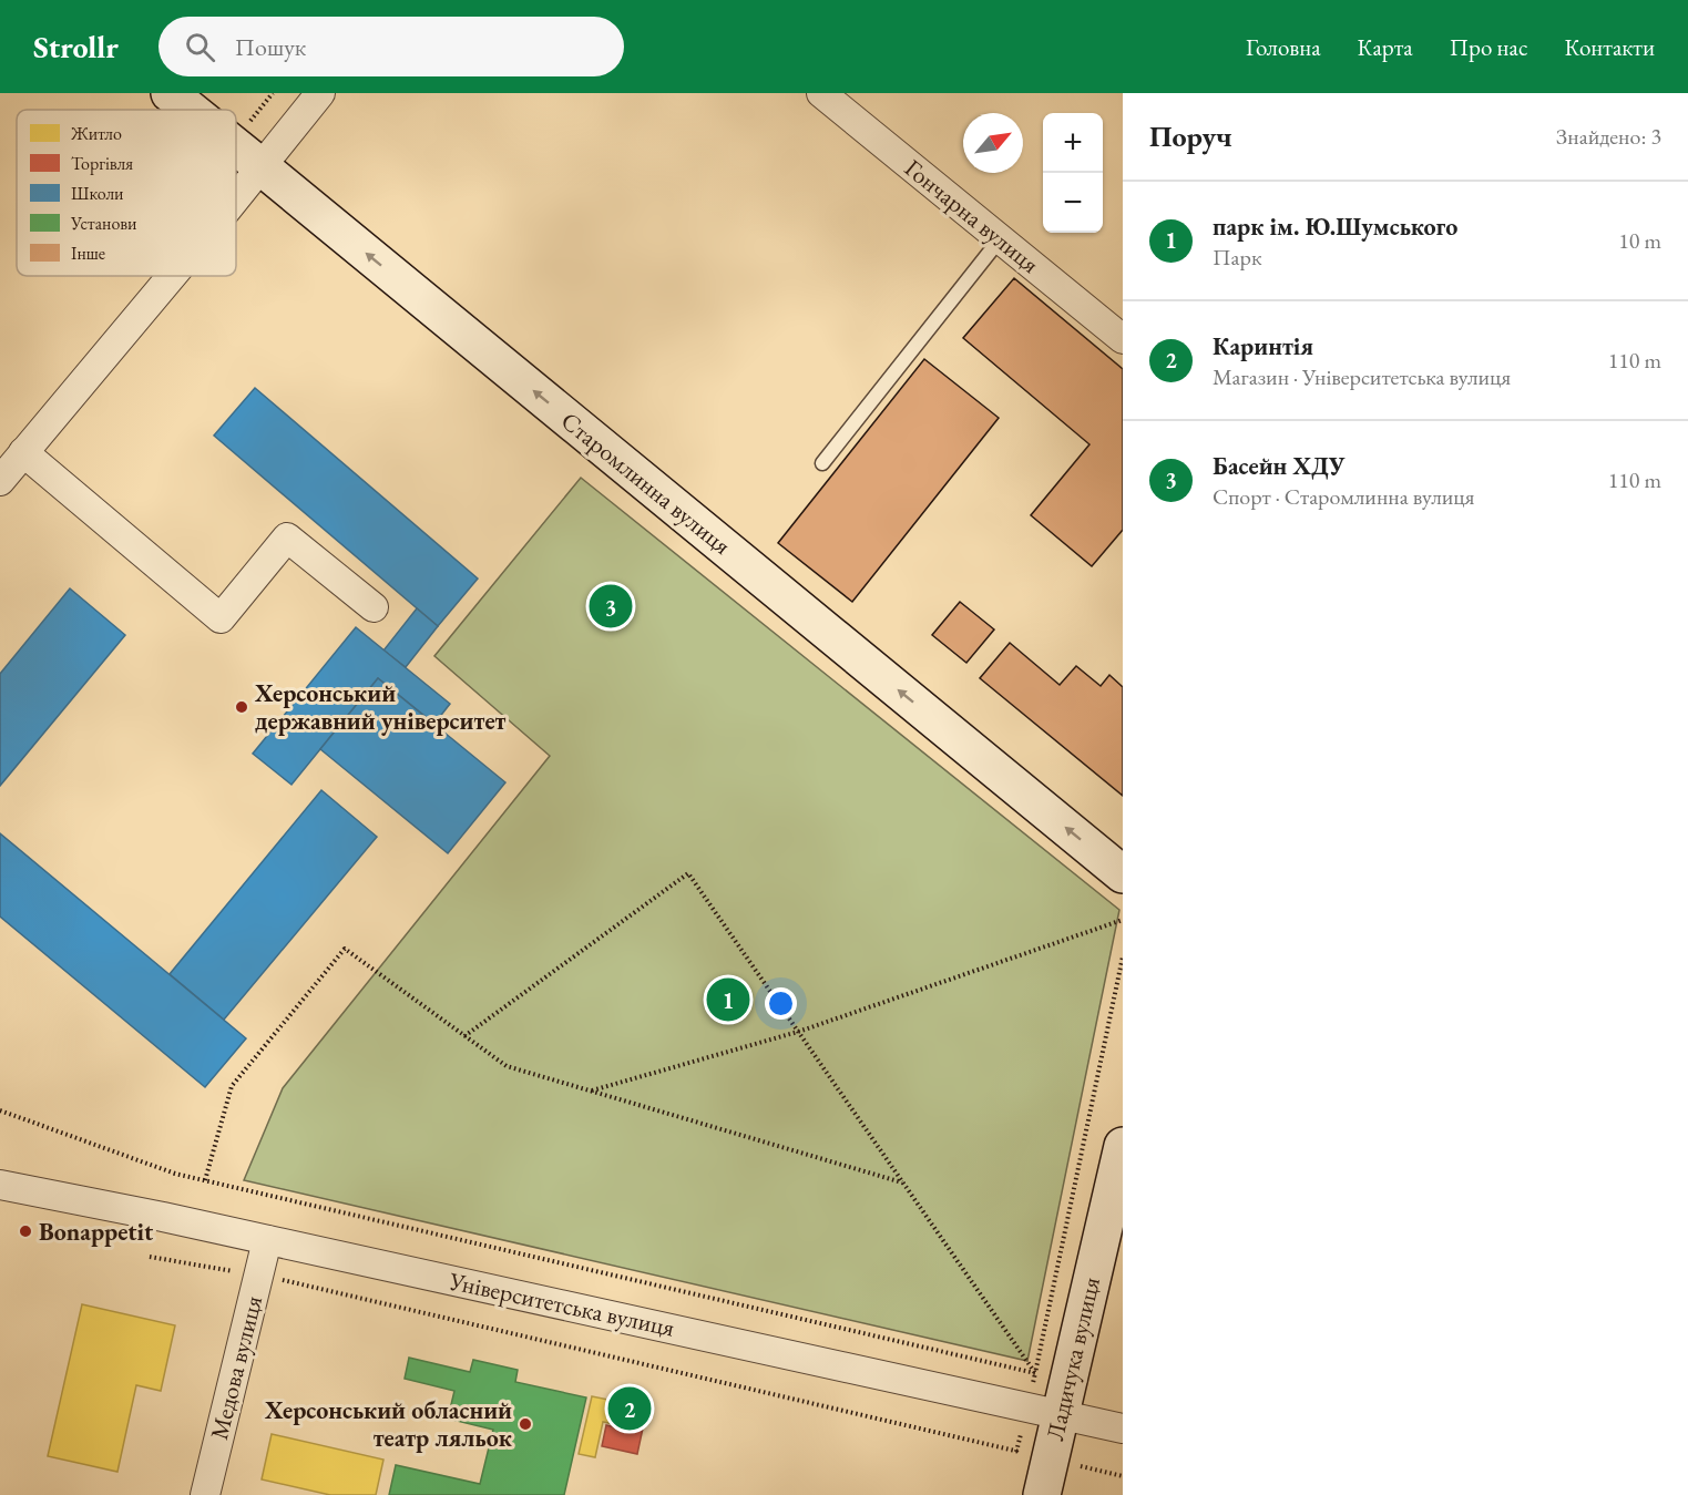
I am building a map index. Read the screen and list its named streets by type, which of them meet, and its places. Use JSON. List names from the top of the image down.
{
  "streets": {
    "street": [
      "Гончарна вулиця",
      "Старомлинна вулиця",
      "Університетська вулиця",
      "Ладичука вулиця",
      "Медова вулиця"
    ]
  },
  "crossings": [
    ["Університетська вулиця", "Ладичука вулиця"],
    ["Університетська вулиця", "Медова вулиця"]
  ],
  "one_way": ["Старомлинна вулиця"],
  "places": ["Херсонський державний університет", "Bonappetit", "Херсонський обласний театр ляльок"],
  "legend": [
    "Житло",
    "Торгівля",
    "Школи",
    "Установи",
    "Інше"
  ],
  "north": "top right",
  "page": {
    "header": "Strollr",
    "search": "Пошук",
    "nav": [
      "Головна",
      "Карта",
      "Про нас",
      "Контакти"
    ],
    "heading": ["Поруч", "Знайдено: 3"],
    "map_buttons": ["+", "−"],
    "list": [
      {
        "mark": "1",
        "name": "парк ім. Ю.Шумського",
        "note": "Парк",
        "value": "10 m"
      },
      {
        "mark": "2",
        "name": "Каринтія",
        "note": "Магазин · Університетська вулиця",
        "value": "110 m"
      },
      {
        "mark": "3",
        "name": "Басейн ХДУ",
        "note": "Спорт · Старомлинна вулиця",
        "value": "110 m"
      }
    ],
    "pins": ["3", "1", "2"]
  }
}
